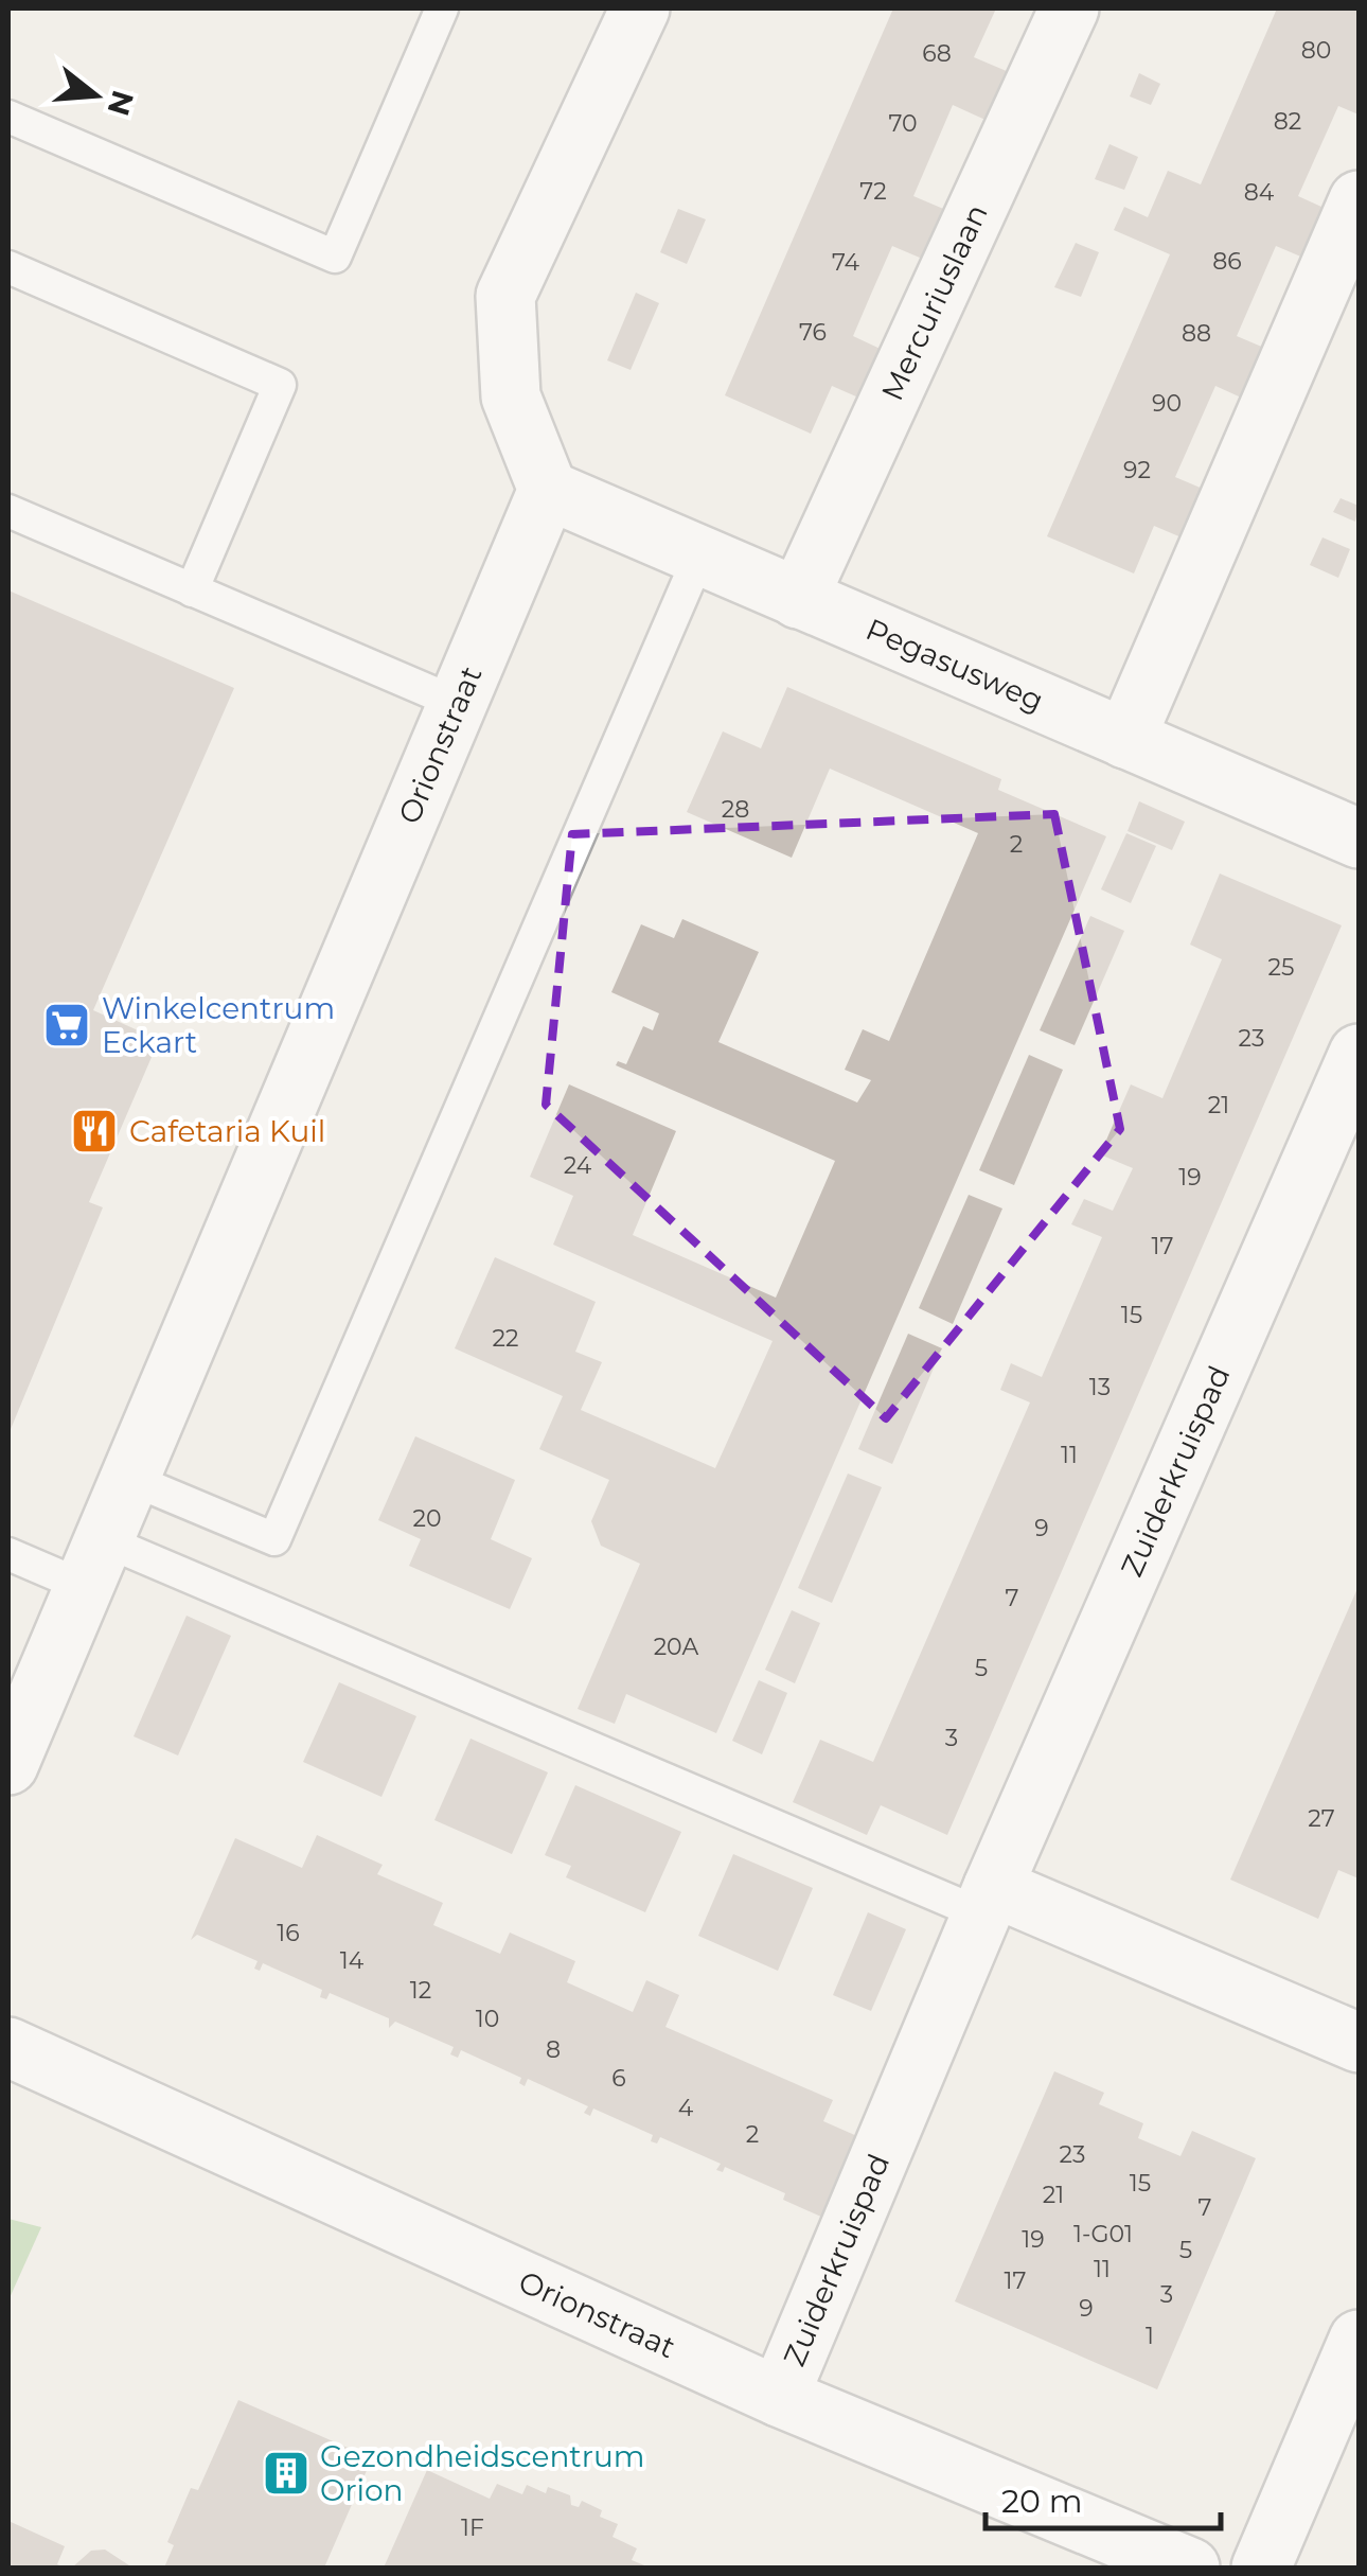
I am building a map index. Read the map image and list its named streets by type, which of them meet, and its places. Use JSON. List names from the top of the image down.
{
  "streets": {
    "street": [
      "Mercuriuslaan",
      "Pegasusweg",
      "Orionstraat",
      "Zuiderkruispad"
    ]
  },
  "crossings": [
    ["Mercuriuslaan", "Pegasusweg"],
    ["Pegasusweg", "Orionstraat"],
    ["Orionstraat", "Zuiderkruispad"]
  ],
  "places": {
    "supermarket": ["Winkelcentrum Eckart"],
    "restaurant": ["Cafetaria Kuil"],
    "building": ["Gezondheidscentrum Orion"]
  },
  "house_numbers": [
    "80",
    "68",
    "82",
    "70",
    "72",
    "84",
    "86",
    "74",
    "76",
    "88",
    "90",
    "92",
    "28",
    "2",
    "25",
    "23",
    "21",
    "24",
    "19",
    "17",
    "15",
    "22",
    "13",
    "11",
    "20",
    "9",
    "7",
    "20A",
    "5",
    "3",
    "27",
    "16",
    "14",
    "12",
    "10",
    "8",
    "6",
    "4",
    "2",
    "23",
    "15",
    "21",
    "7",
    "1-G01",
    "19",
    "5",
    "11",
    "17",
    "3",
    "9",
    "1",
    "1F"
  ],
  "scale_bar": "20 m",
  "north": "right"
}
